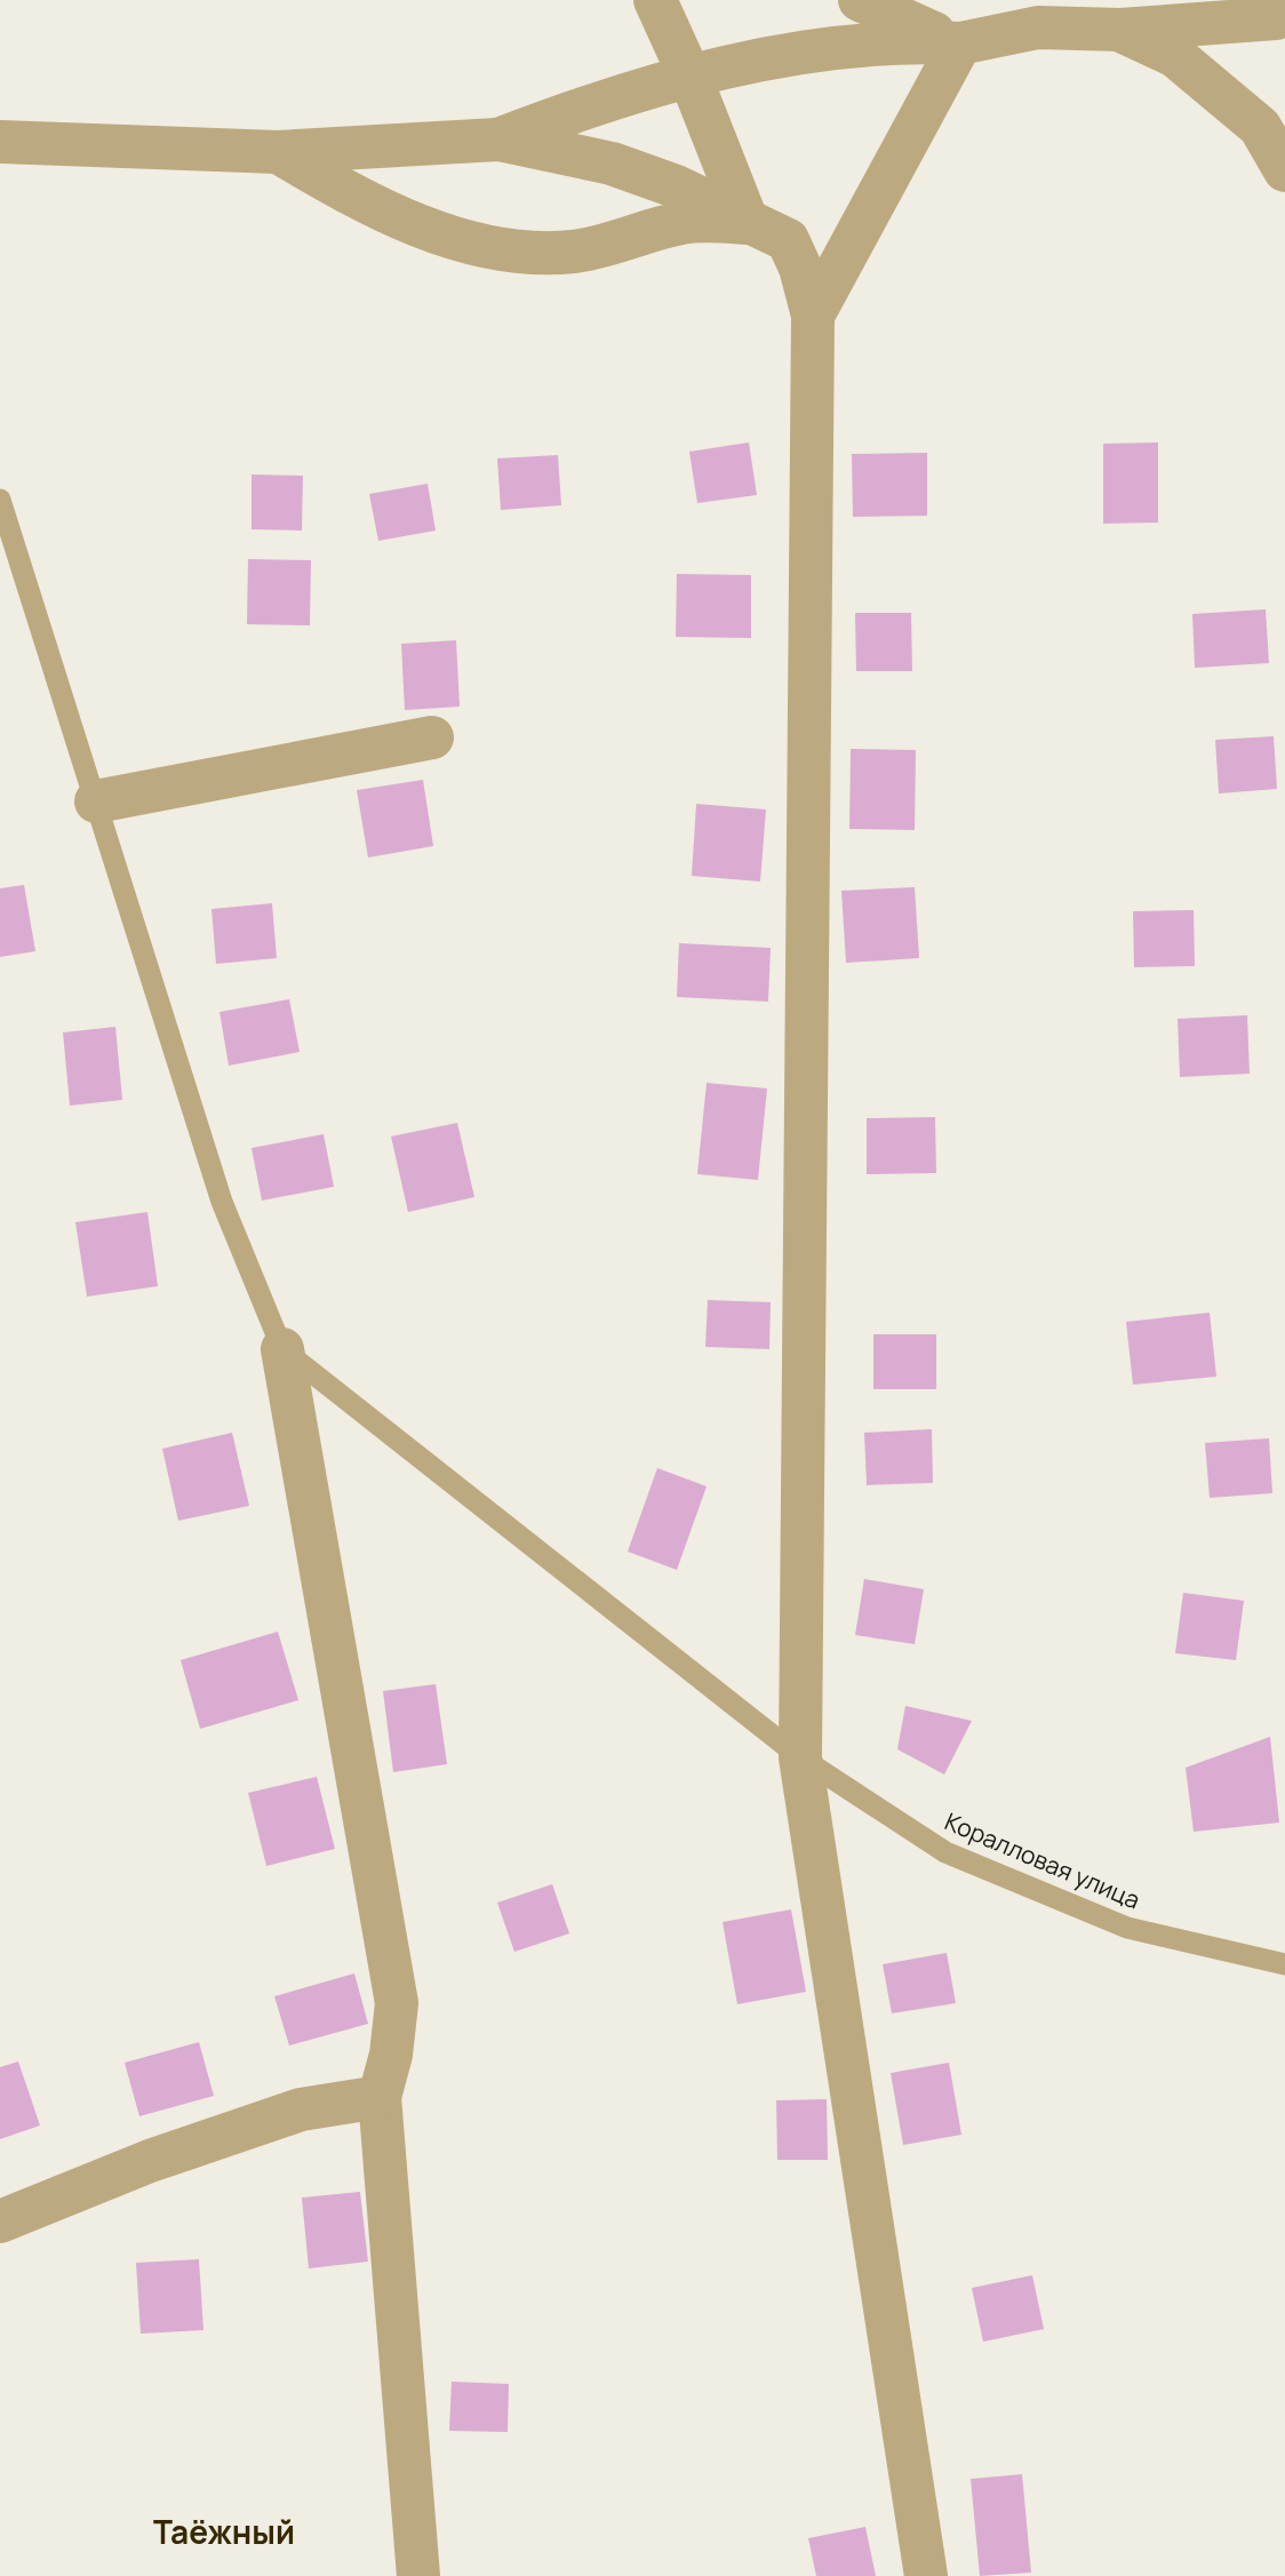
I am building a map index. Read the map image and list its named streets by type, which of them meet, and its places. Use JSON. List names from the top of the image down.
{
  "streets": {
    "lane": ["Коралловая улица"]
  },
  "districts": ["Таёжный"]
}
